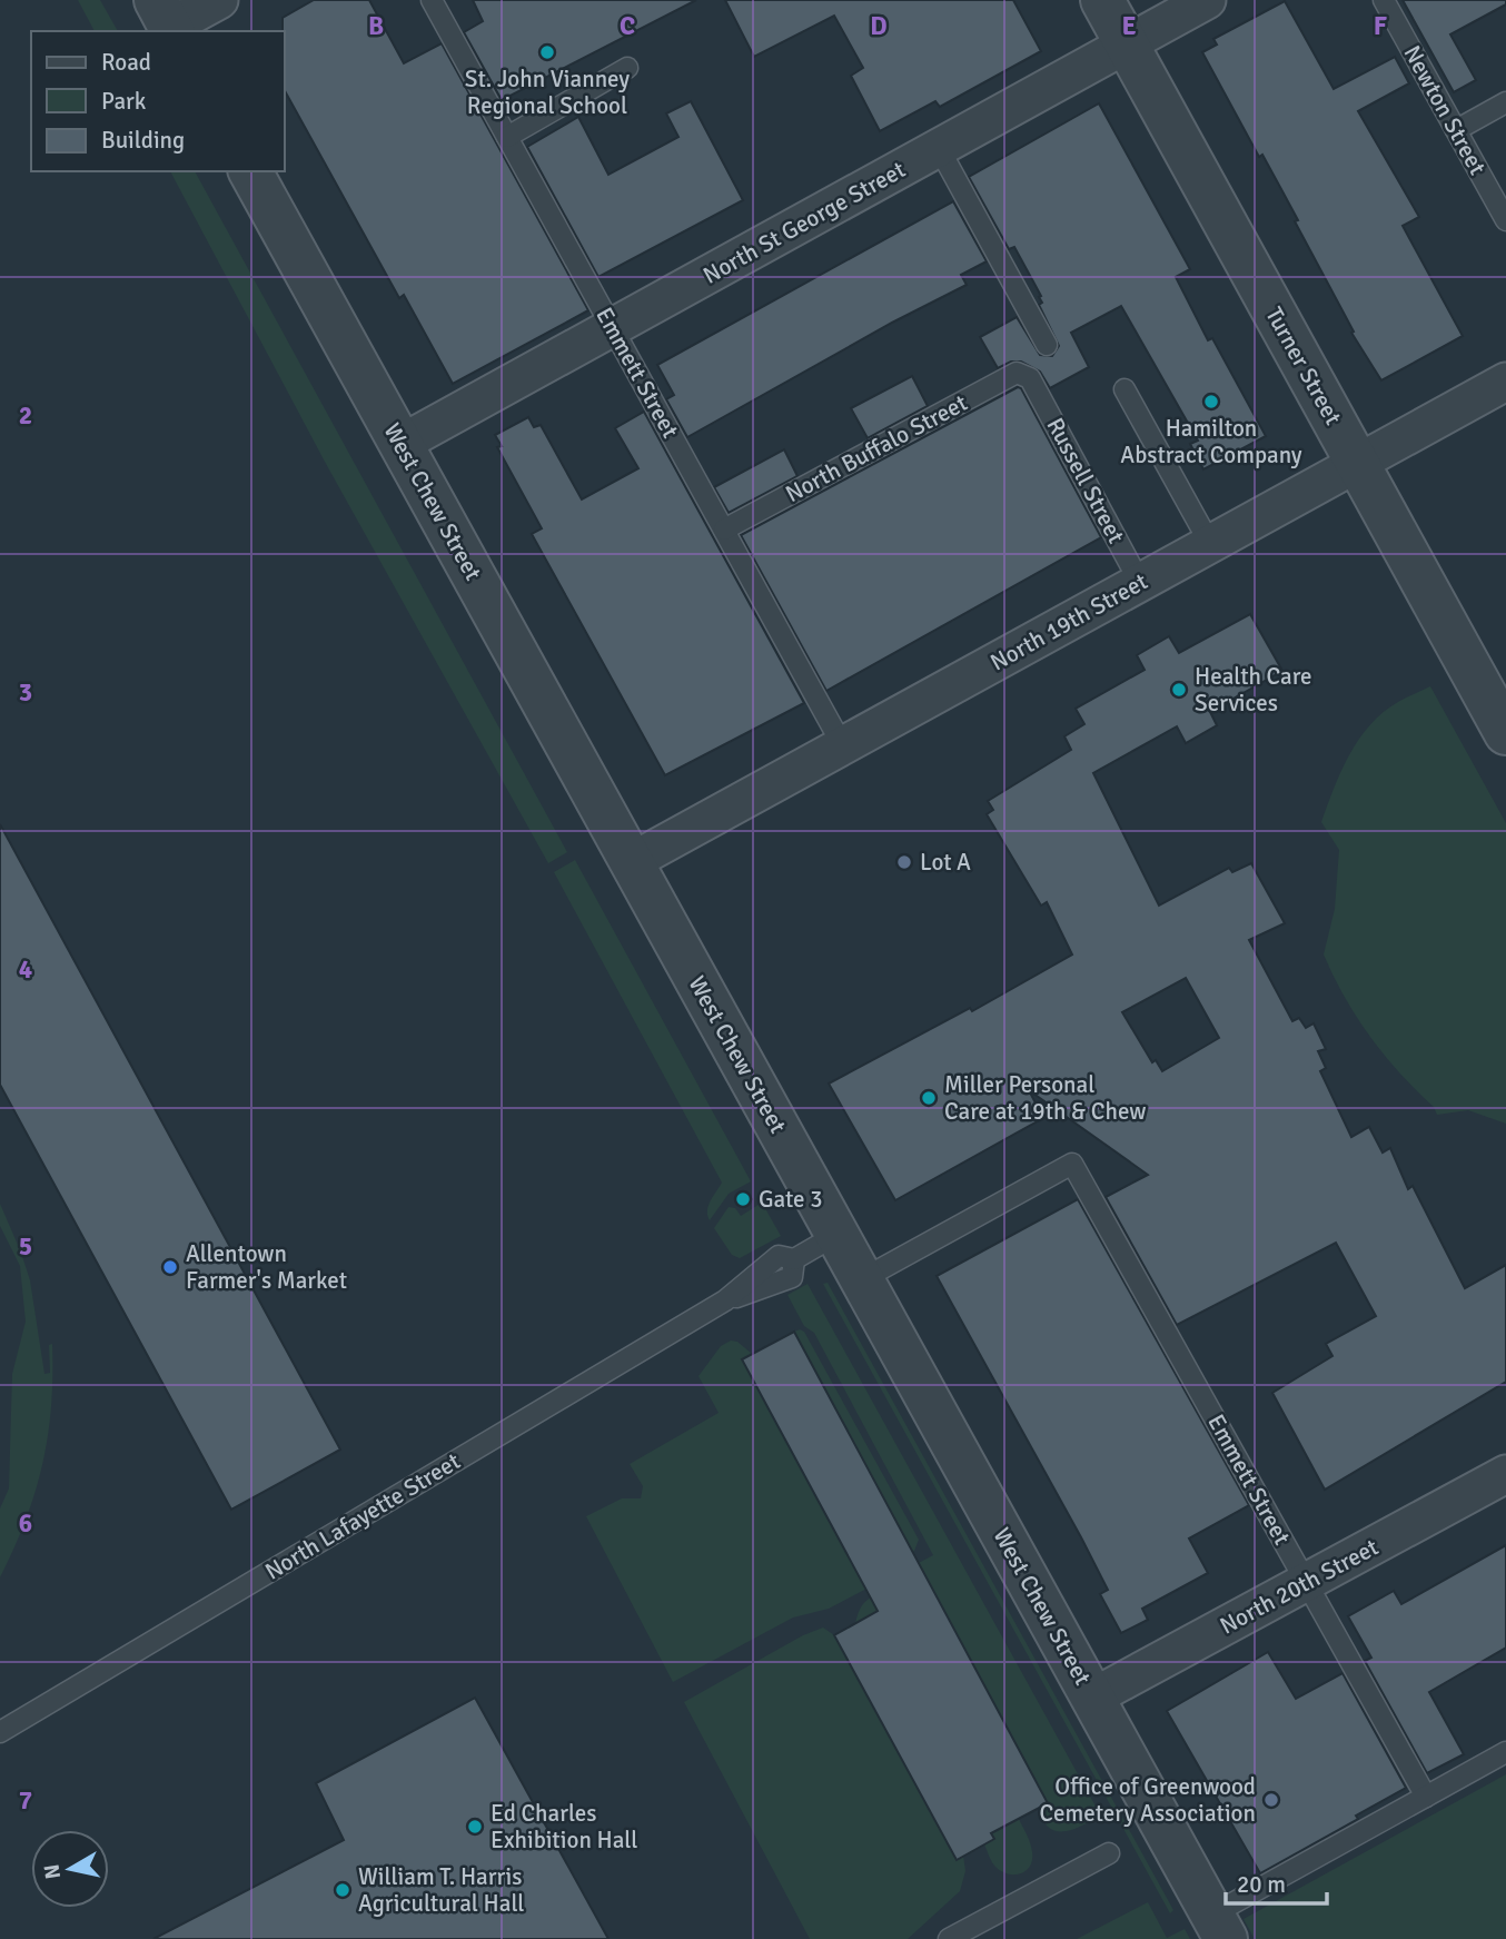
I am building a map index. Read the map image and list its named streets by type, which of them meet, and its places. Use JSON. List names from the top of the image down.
{
  "streets": {
    "street": [
      "North St George Street",
      "Turner Street",
      "West Chew Street",
      "North 19th Street",
      "North 20th Street"
    ],
    "lane": [
      "Newton Street",
      "Emmett Street",
      "North Buffalo Street",
      "Russell Street",
      "North Lafayette Street"
    ]
  },
  "crossings": [
    ["North St George Street", "Turner Street"],
    ["North St George Street", "Emmett Street"],
    ["North St George Street", "West Chew Street"],
    ["Turner Street", "North 19th Street"],
    ["Emmett Street", "North Buffalo Street"],
    ["Emmett Street", "West Chew Street"],
    ["Emmett Street", "North 19th Street"],
    ["Emmett Street", "North 20th Street"],
    ["North Buffalo Street", "Russell Street"],
    ["Russell Street", "North 19th Street"],
    ["West Chew Street", "North 19th Street"],
    ["West Chew Street", "North Lafayette Street"],
    ["West Chew Street", "North 20th Street"]
  ],
  "places": [
    "St. John Vianney Regional School",
    "Hamilton Abstract Company",
    "Health Care Services",
    "Lot A",
    "Miller Personal Care at 19th & Chew",
    "Gate 3",
    "Allentown Farmer's Market",
    "Office of Greenwood Cemetery Association",
    "Ed Charles Exhibition Hall",
    "William T. Harris Agricultural Hall"
  ],
  "legend": ["Road", "Park", "Building"],
  "scale_bar": "20 m",
  "north": "left",
  "grid": {
    "columns": [
      "B",
      "C",
      "D",
      "E",
      "F"
    ],
    "rows": [
      "2",
      "3",
      "4",
      "5",
      "6",
      "7"
    ]
  }
}
